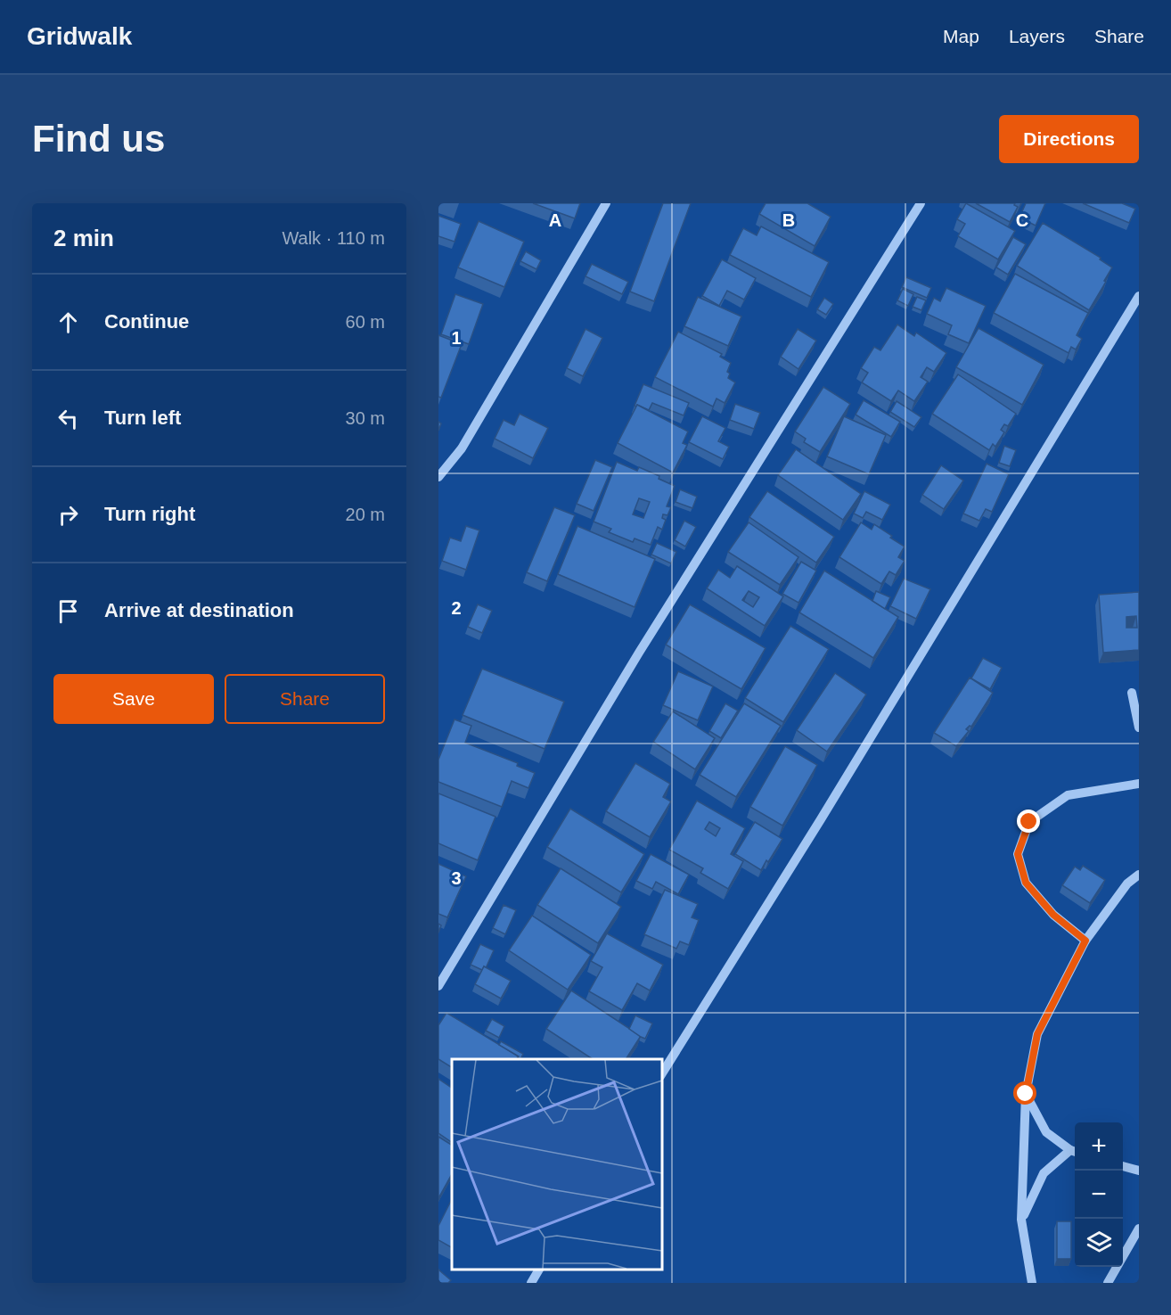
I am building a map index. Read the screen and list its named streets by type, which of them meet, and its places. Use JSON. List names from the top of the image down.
{
  "page": {
    "header": "Gridwalk",
    "nav": ["Map", "Layers", "Share"],
    "buttons": [
      "Directions",
      ["Save", "Share"]
    ],
    "title": "Find us",
    "heading": ["2 min", "Walk · 110 m"],
    "list": [
      ["Continue", "60 m"],
      ["Turn left", "30 m"],
      ["Turn right", "20 m"],
      "Arrive at destination"
    ],
    "map_buttons": ["+", "−"]
  },
  "grid": {
    "columns": ["A", "B", "C"],
    "rows": ["1", "2", "3"]
  }
}
